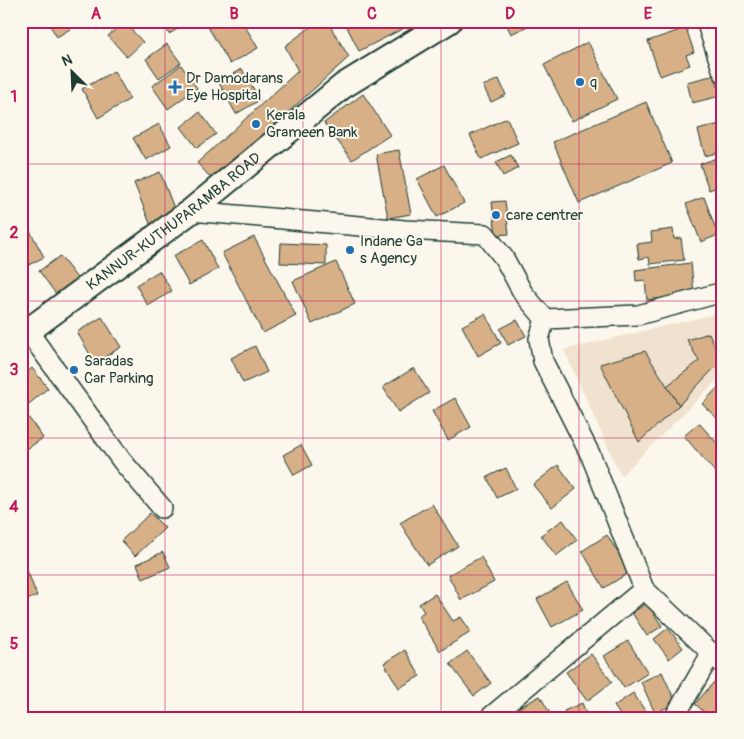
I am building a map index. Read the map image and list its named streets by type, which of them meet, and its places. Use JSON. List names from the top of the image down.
{
  "streets": {
    "main road": ["KANNUR-KUTHUPARAMBA ROAD"]
  },
  "places": {
    "other": [
      "q",
      "Kerala Grameen Bank",
      "care centrer",
      "Indane Ga s Agency",
      "Saradas Car Parking"
    ],
    "health": ["Dr Damodarans Eye Hospital"]
  },
  "north": "top left",
  "grid": {
    "columns": [
      "A",
      "B",
      "C",
      "D",
      "E"
    ],
    "rows": [
      "1",
      "2",
      "3",
      "4",
      "5"
    ]
  }
}
